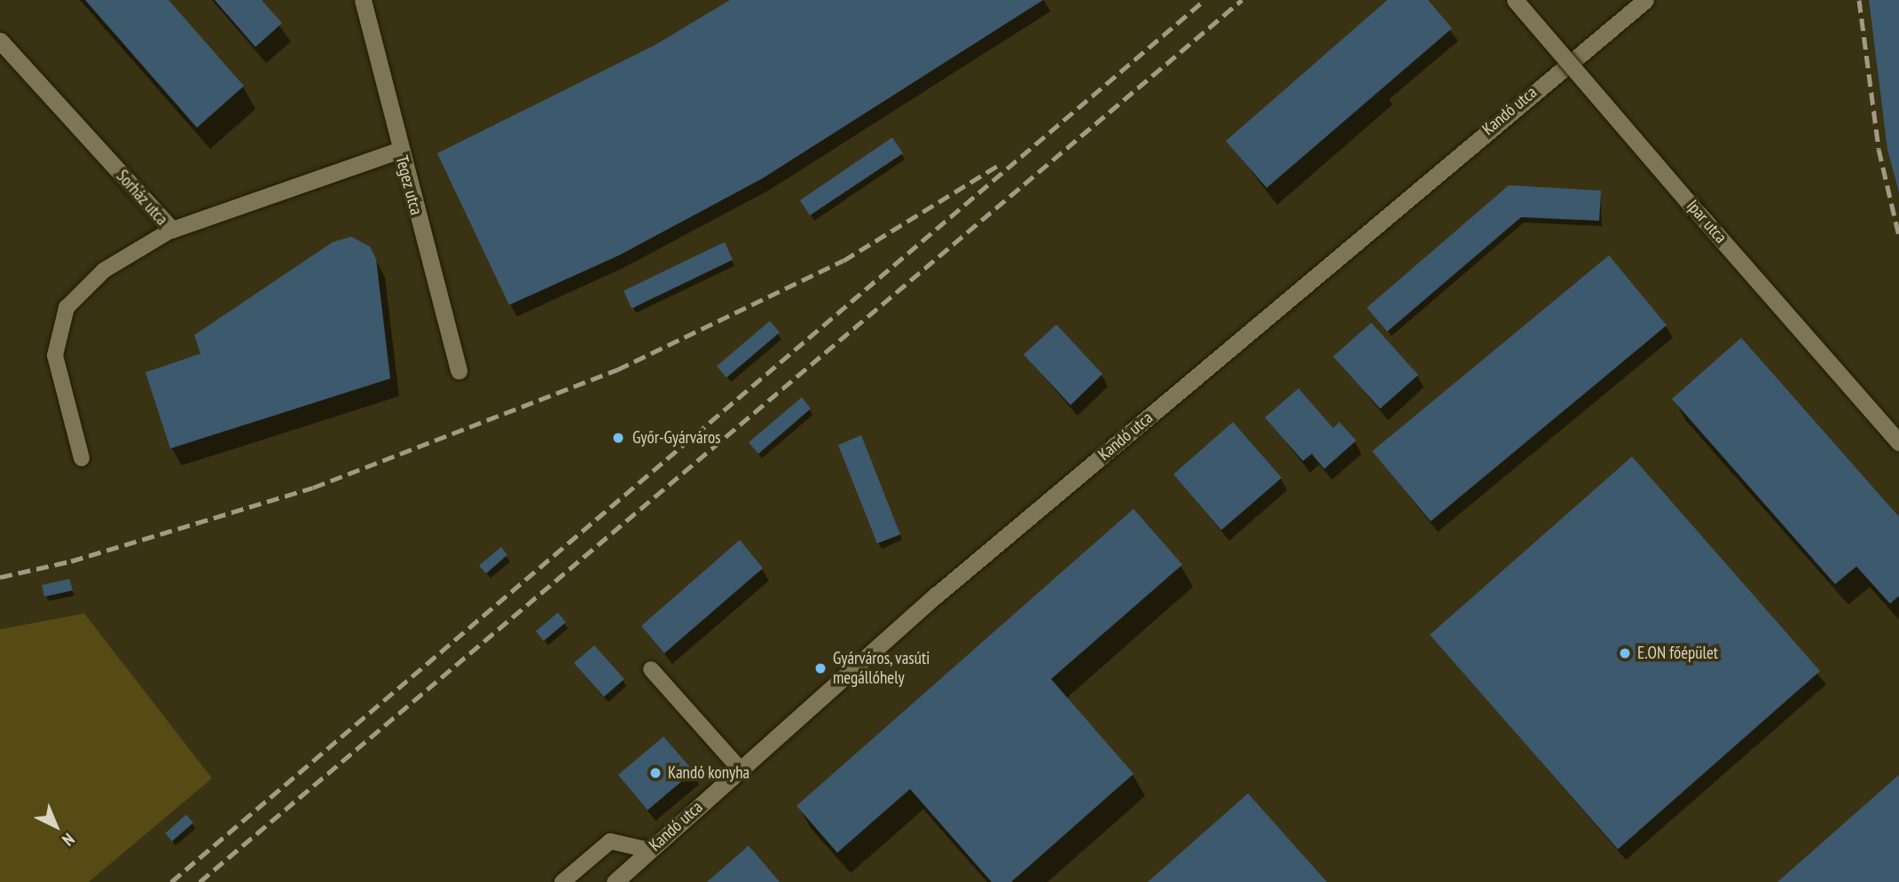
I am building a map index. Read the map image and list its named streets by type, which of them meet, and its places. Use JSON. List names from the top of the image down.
{
  "streets": {
    "street": [
      "Kandó utca",
      "Tegez utca",
      "Sorház utca",
      "Ipar utca"
    ]
  },
  "crossings": [
    ["Tegez utca", "Sorház utca"]
  ],
  "places": [
    "Győr-Gyárváros",
    "E.ON főépület",
    "Gyárváros, vasúti megállóhely",
    "Kandó konyha"
  ],
  "north": "bottom right"
}
